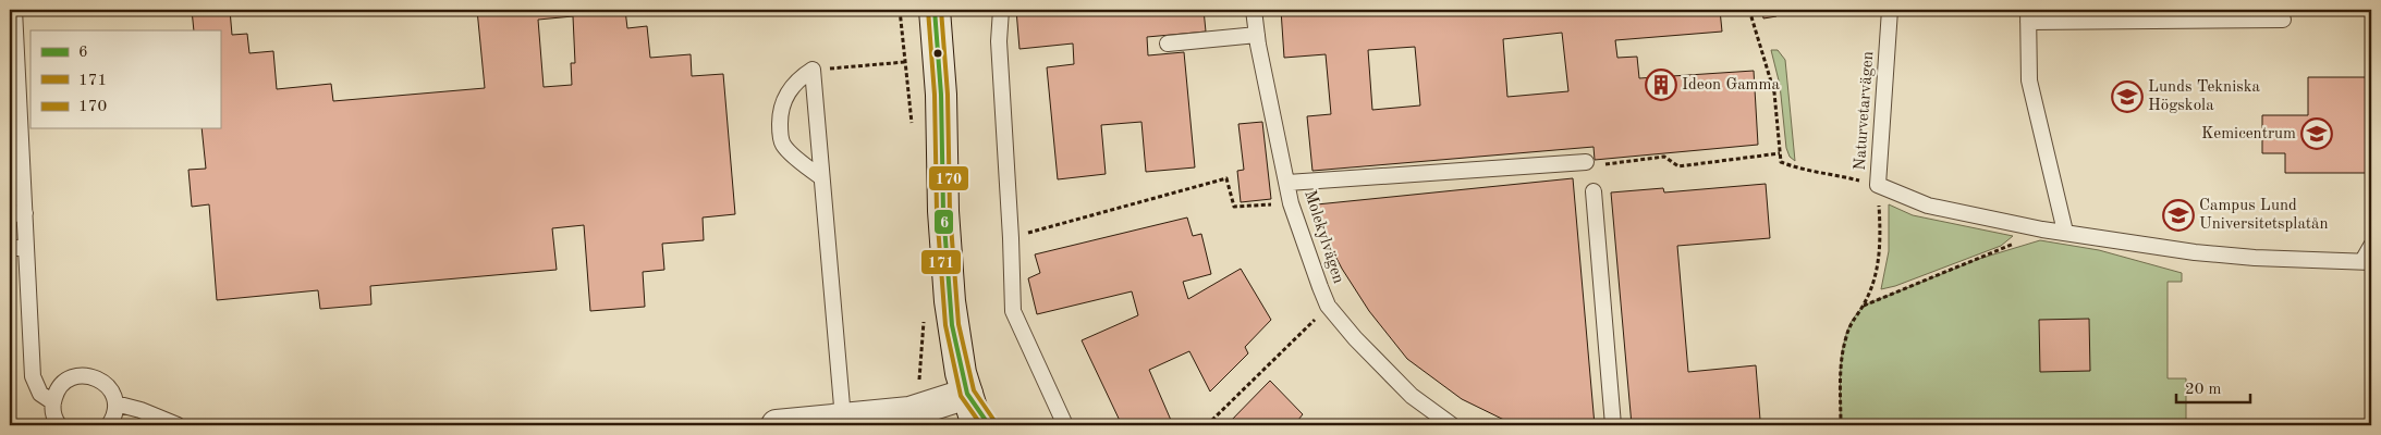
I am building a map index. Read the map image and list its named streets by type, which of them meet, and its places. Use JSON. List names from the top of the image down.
{
  "streets": {
    "lane": ["Naturvetarvägen", "Molekylvägen"]
  },
  "places": {
    "building": ["Ideon Gamma"],
    "school or university": ["Lunds Tekniska Högskola", "Kemicentrum", "Campus Lund Universitetsplatån"]
  },
  "lines": ["transit line 6", "transit line 171", "transit line 170"],
  "legend": ["6", "171", "170"],
  "scale_bar": "20 m"
}
